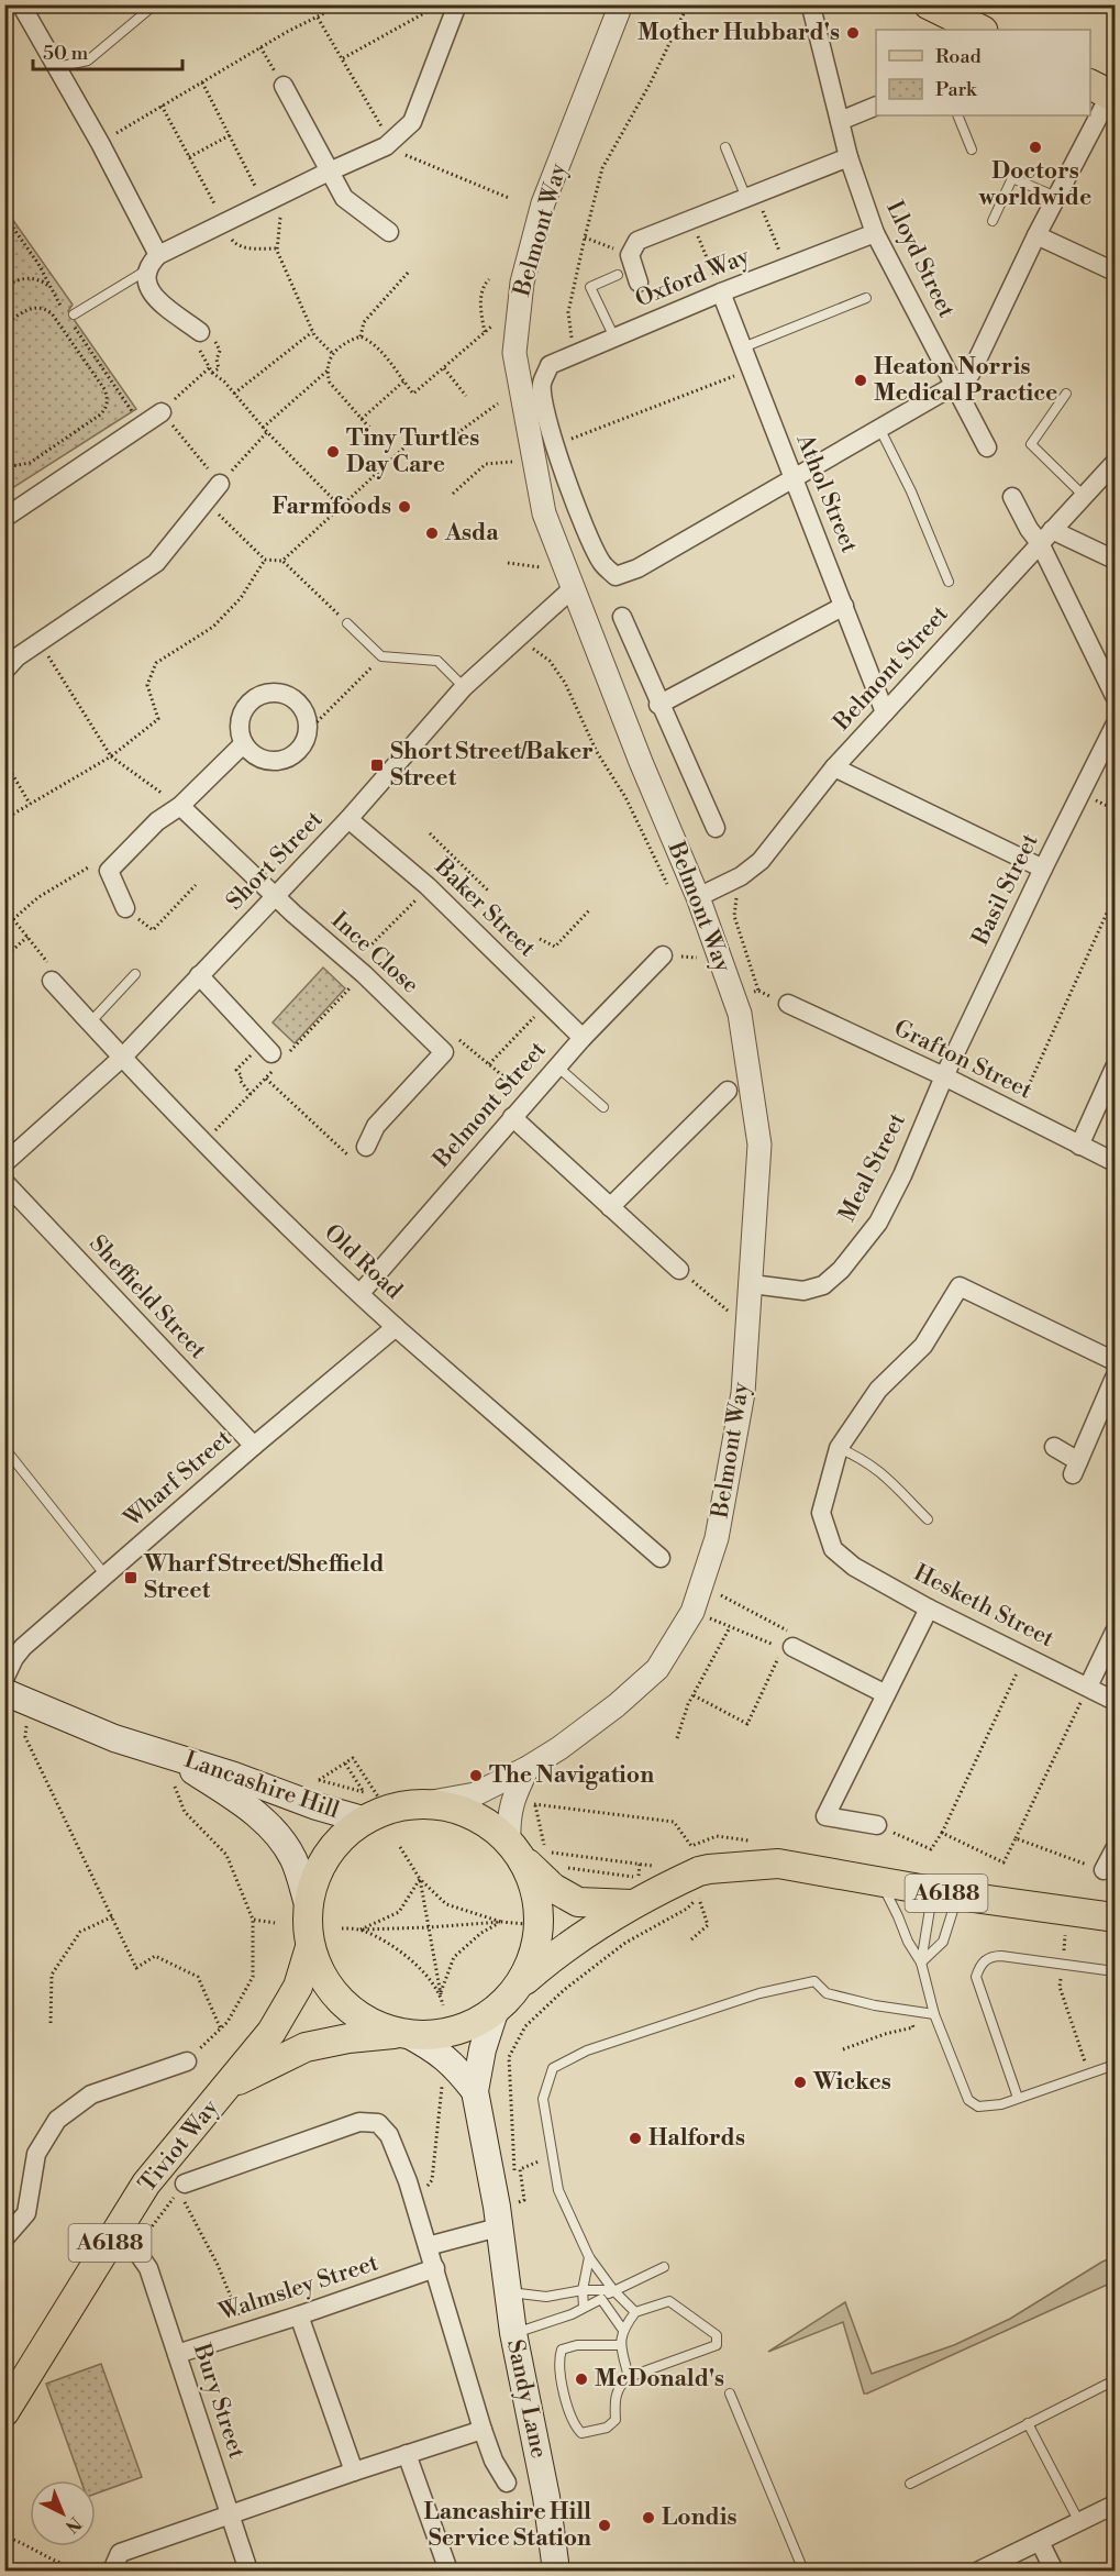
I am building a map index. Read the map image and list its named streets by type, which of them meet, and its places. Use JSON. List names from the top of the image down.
{
  "streets": {
    "main road": [
      "Lancashire Hill",
      "A6188",
      "Tiviot Way",
      "Sandy Lane"
    ],
    "street": [
      "Belmont Way",
      "Lloyd Street",
      "Oxford Way",
      "Athol Street",
      "Belmont Street",
      "Short Street",
      "Basil Street",
      "Baker Street",
      "Ince Close",
      "Grafton Street",
      "Meal Street",
      "Old Road",
      "Sheffield Street",
      "Wharf Street",
      "Hesketh Street",
      "Walmsley Street",
      "Bury Street"
    ]
  },
  "crossings": [
    ["Belmont Way", "Belmont Street"],
    ["Belmont Way", "Short Street"],
    ["Lloyd Street", "Oxford Way"],
    ["Oxford Way", "Athol Street"],
    ["Athol Street", "Belmont Street"],
    ["Belmont Street", "Baker Street"],
    ["Belmont Street", "Old Road"],
    ["Short Street", "Baker Street"],
    ["Short Street", "Ince Close"],
    ["Short Street", "Old Road"],
    ["Basil Street", "Grafton Street"],
    ["Basil Street", "Meal Street"],
    ["Grafton Street", "Meal Street"],
    ["Old Road", "Wharf Street"],
    ["Sheffield Street", "Wharf Street"],
    ["A6188", "Tiviot Way"],
    ["Tiviot Way", "Sandy Lane"],
    ["Walmsley Street", "Sandy Lane"],
    ["Walmsley Street", "Bury Street"]
  ],
  "places": {
    "other": [
      "Mother Hubbard's",
      "Doctors worldwide",
      "Heaton Norris Medical Practice",
      "Tiny Turtles Day Care",
      "Farmfoods",
      "Asda",
      "The Navigation",
      "Wickes",
      "Halfords",
      "McDonald's",
      "Londis",
      "Lancashire Hill Service Station"
    ],
    "transit": ["Short Street/Baker Street", "Wharf Street/Sheffield Street"]
  },
  "legend": ["Road", "Park"],
  "scale_bar": "50 m",
  "north": "bottom right"
}
